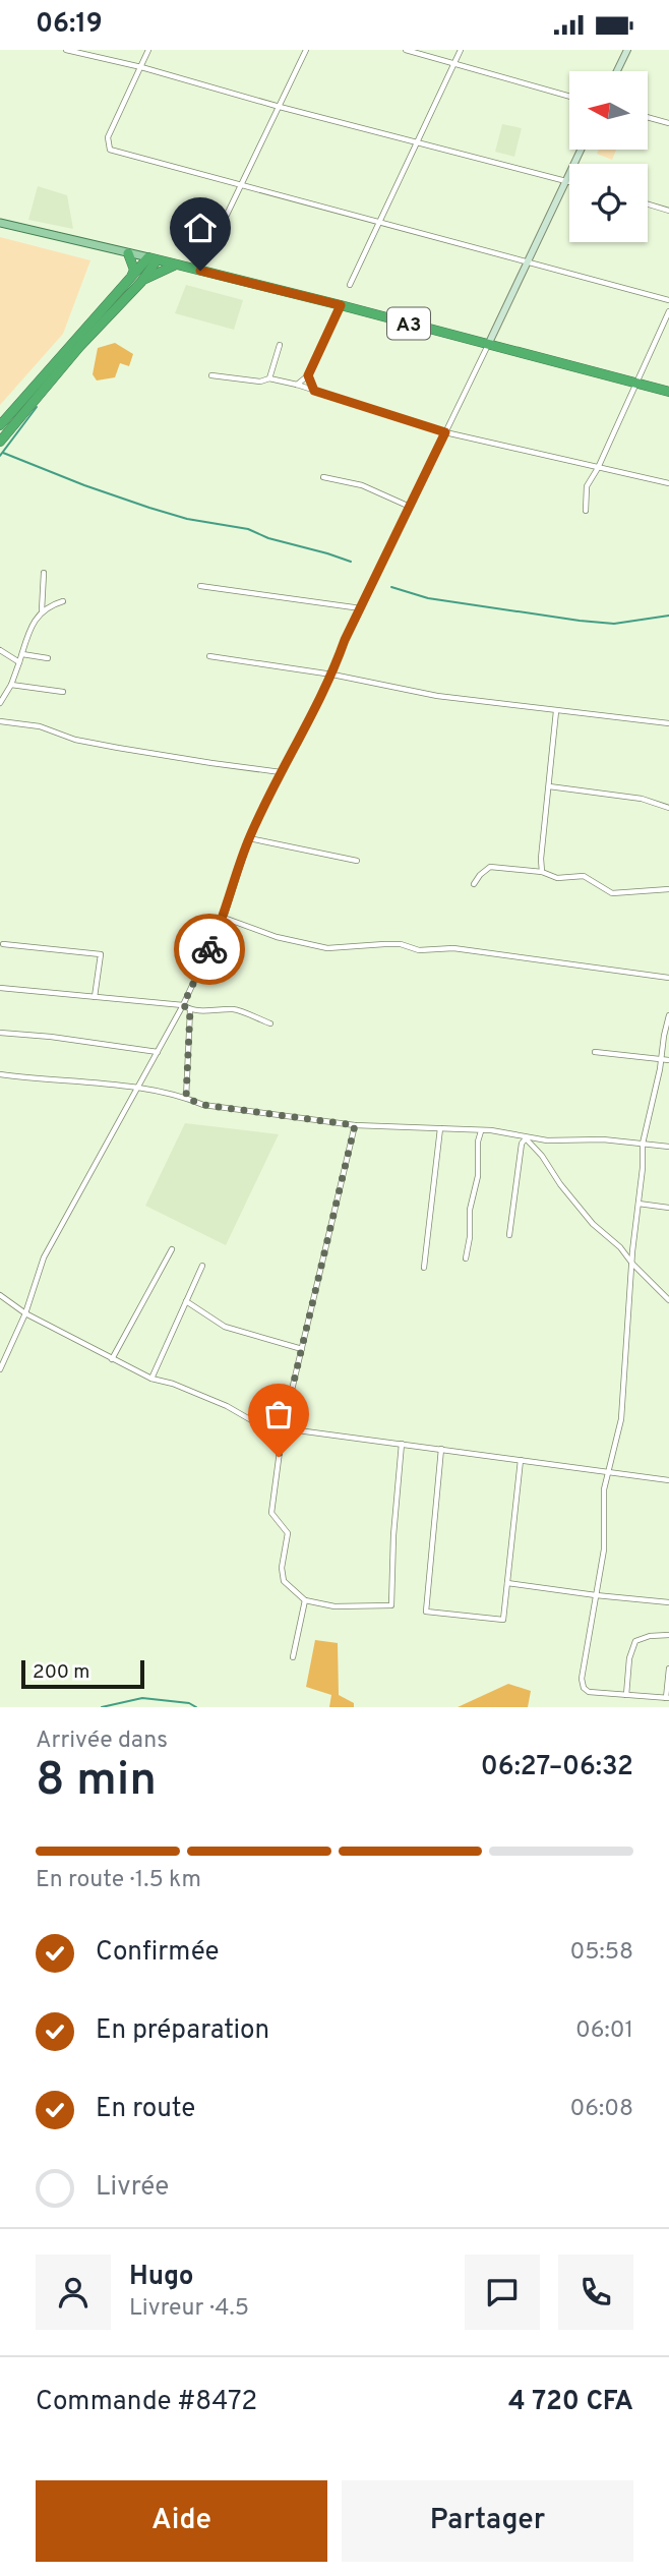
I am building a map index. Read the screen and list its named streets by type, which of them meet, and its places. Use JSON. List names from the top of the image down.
{
  "streets": {
    "highway": ["A3"]
  },
  "scale_bar": "200 m",
  "north": "left",
  "page": {
    "status": "06:19",
    "scale": "200 m",
    "heading": ["8 min", "Arrivée dans", "06:27–06:32"],
    "panel": [
      "Hugo",
      "Livreur · 4.5",
      "Commande #8472",
      "4 720 CFA"
    ],
    "bar": "En route · 1.5 km",
    "list": [
      ["Confirmée", "05:58"],
      ["En préparation", "06:01"],
      ["En route", "06:08"],
      "Livrée"
    ],
    "buttons": ["Aide", "Partager"]
  }
}
